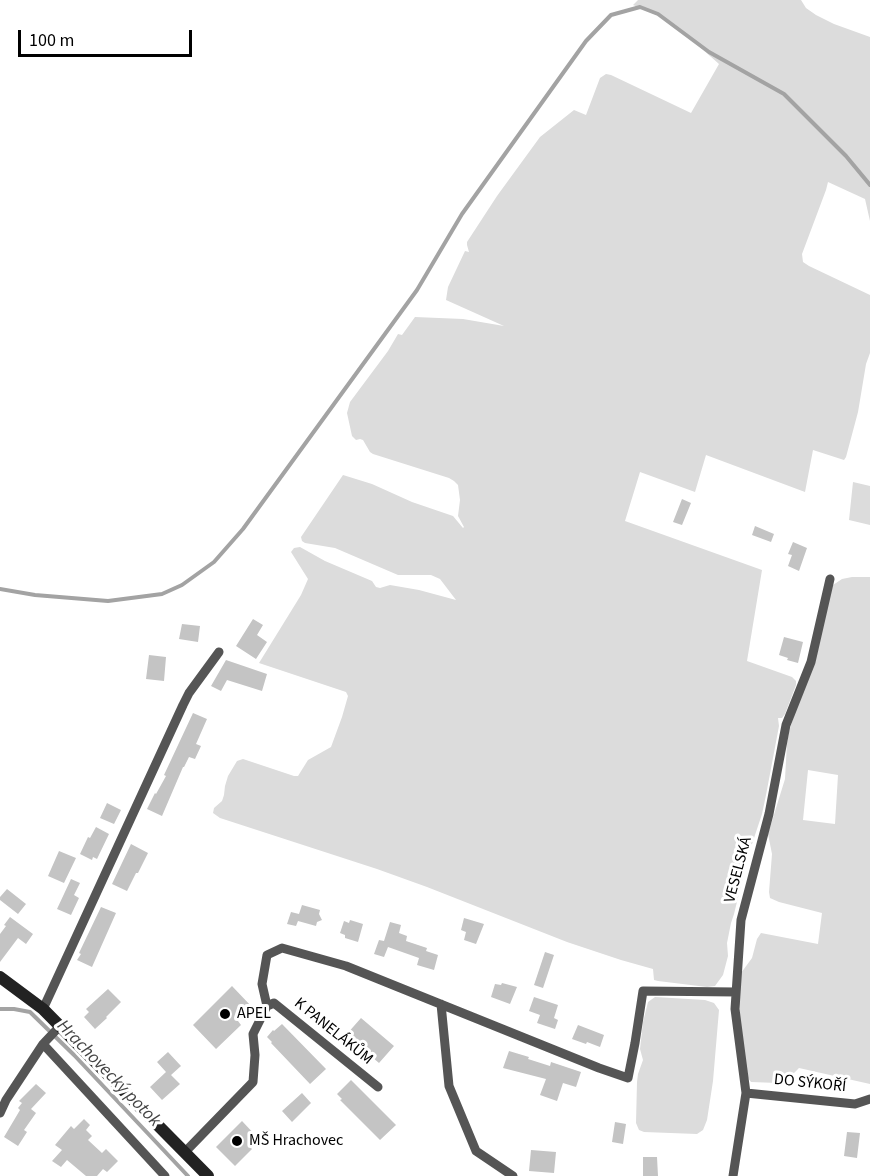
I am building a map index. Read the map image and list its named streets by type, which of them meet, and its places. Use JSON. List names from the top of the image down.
{
  "streets": {
    "street": ["VESELSKÁ", "K PANELÁKŮM", "DO SÝKOŘÍ"]
  },
  "crossings": [
    ["VESELSKÁ", "DO SÝKOŘÍ"]
  ],
  "water": ["Hrachovecký potok"],
  "places": ["APEL", "MŠ Hrachovec"],
  "scale_bar": "100 m"
}
